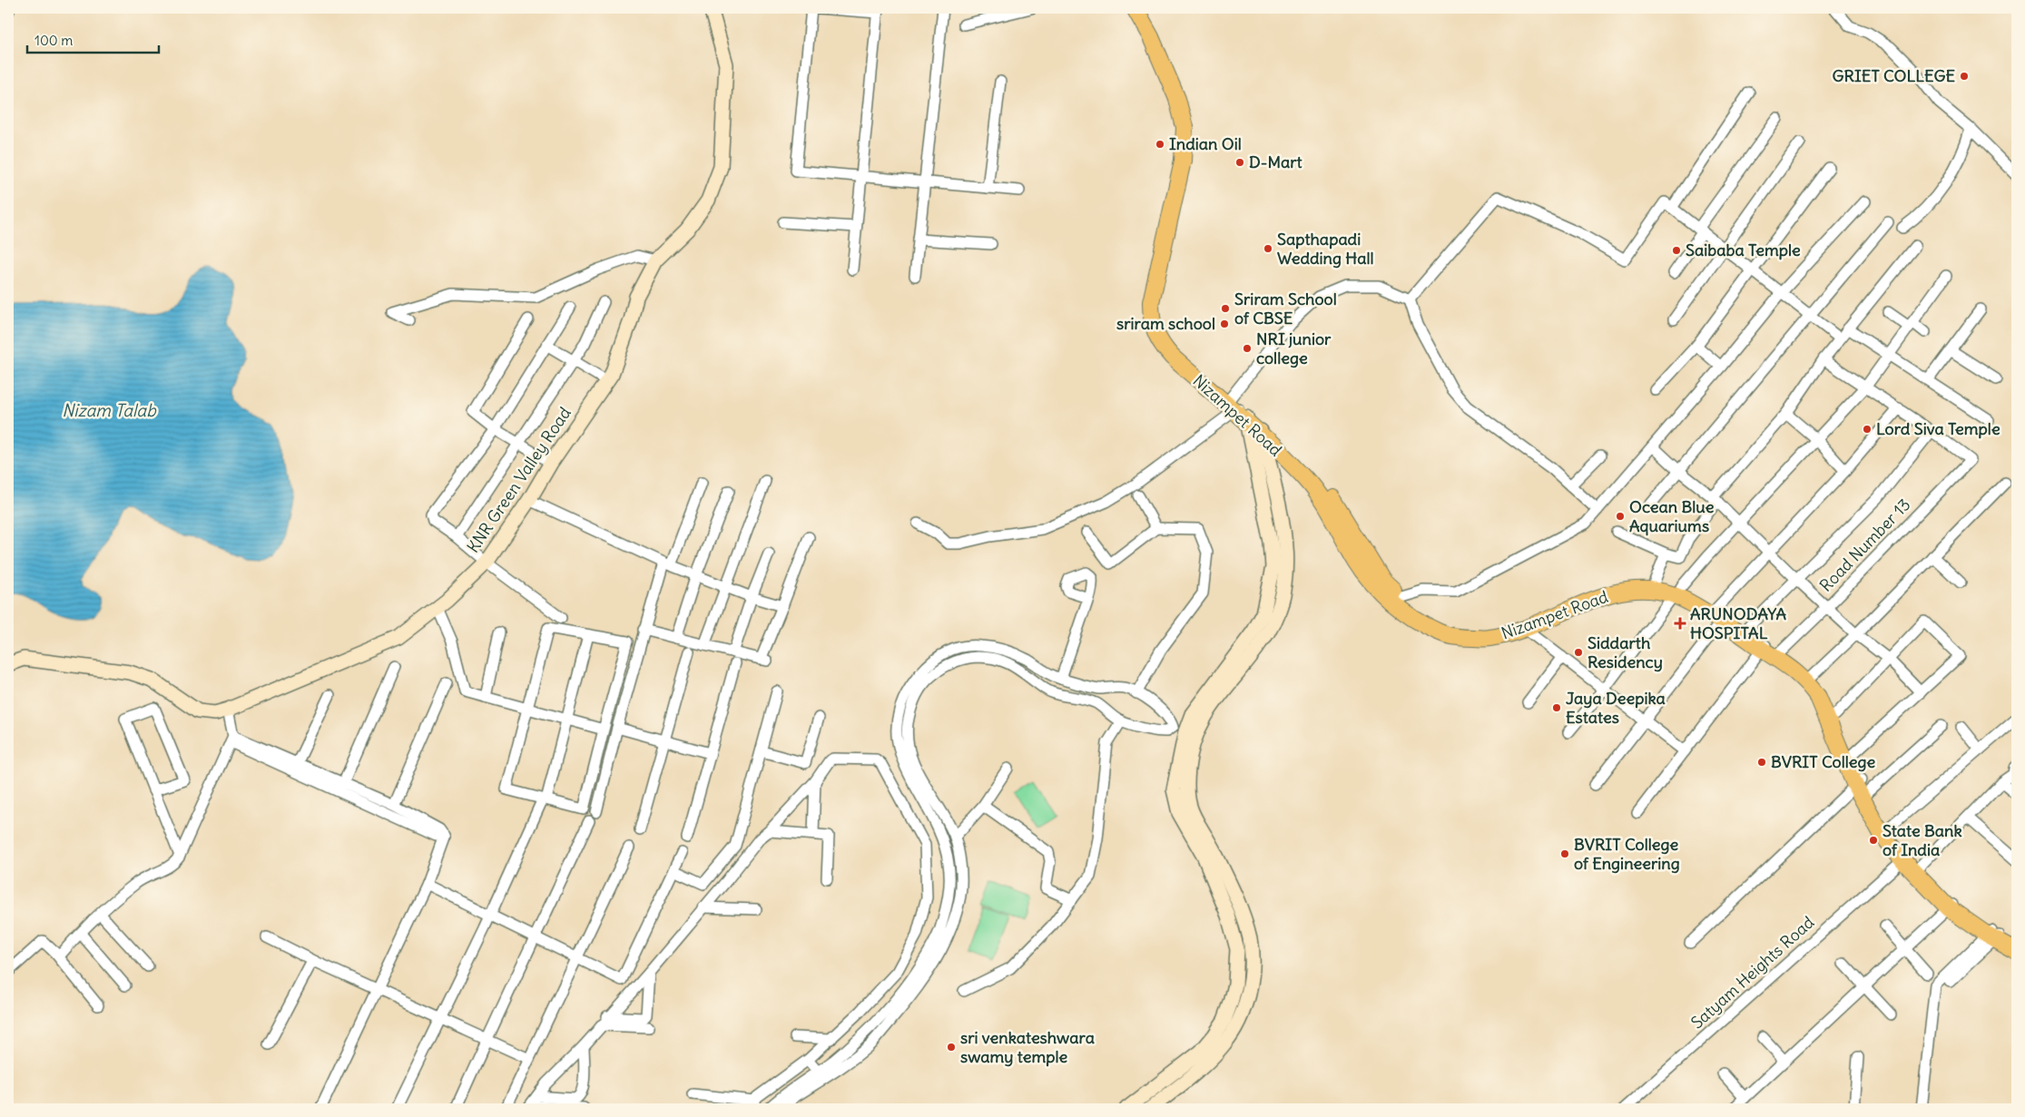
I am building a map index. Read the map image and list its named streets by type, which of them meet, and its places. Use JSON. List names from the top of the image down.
{
  "streets": {
    "main road": ["Nizampet Road"],
    "street": ["KNR Green Valley Road", "Road Number 13", "Satyam Heights Road"]
  },
  "crossings": [
    ["Nizampet Road", "Road Number 13"],
    ["Nizampet Road", "Satyam Heights Road"]
  ],
  "water": ["Nizam Talab"],
  "places": {
    "other": [
      "GRIET COLLEGE",
      "Indian Oil",
      "D-Mart",
      "Sapthapadi Wedding Hall",
      "Saibaba Temple",
      "Sriram School of CBSE",
      "sriram school",
      "NRI junior college",
      "Lord Siva Temple",
      "Ocean Blue Aquariums",
      "Siddarth Residency",
      "Jaya Deepika Estates",
      "BVRIT College",
      "State Bank of India",
      "BVRIT College of Engineering",
      "sri venkateshwara swamy temple"
    ],
    "health": ["ARUNODAYA HOSPITAL"]
  },
  "scale_bar": "100 m"
}
